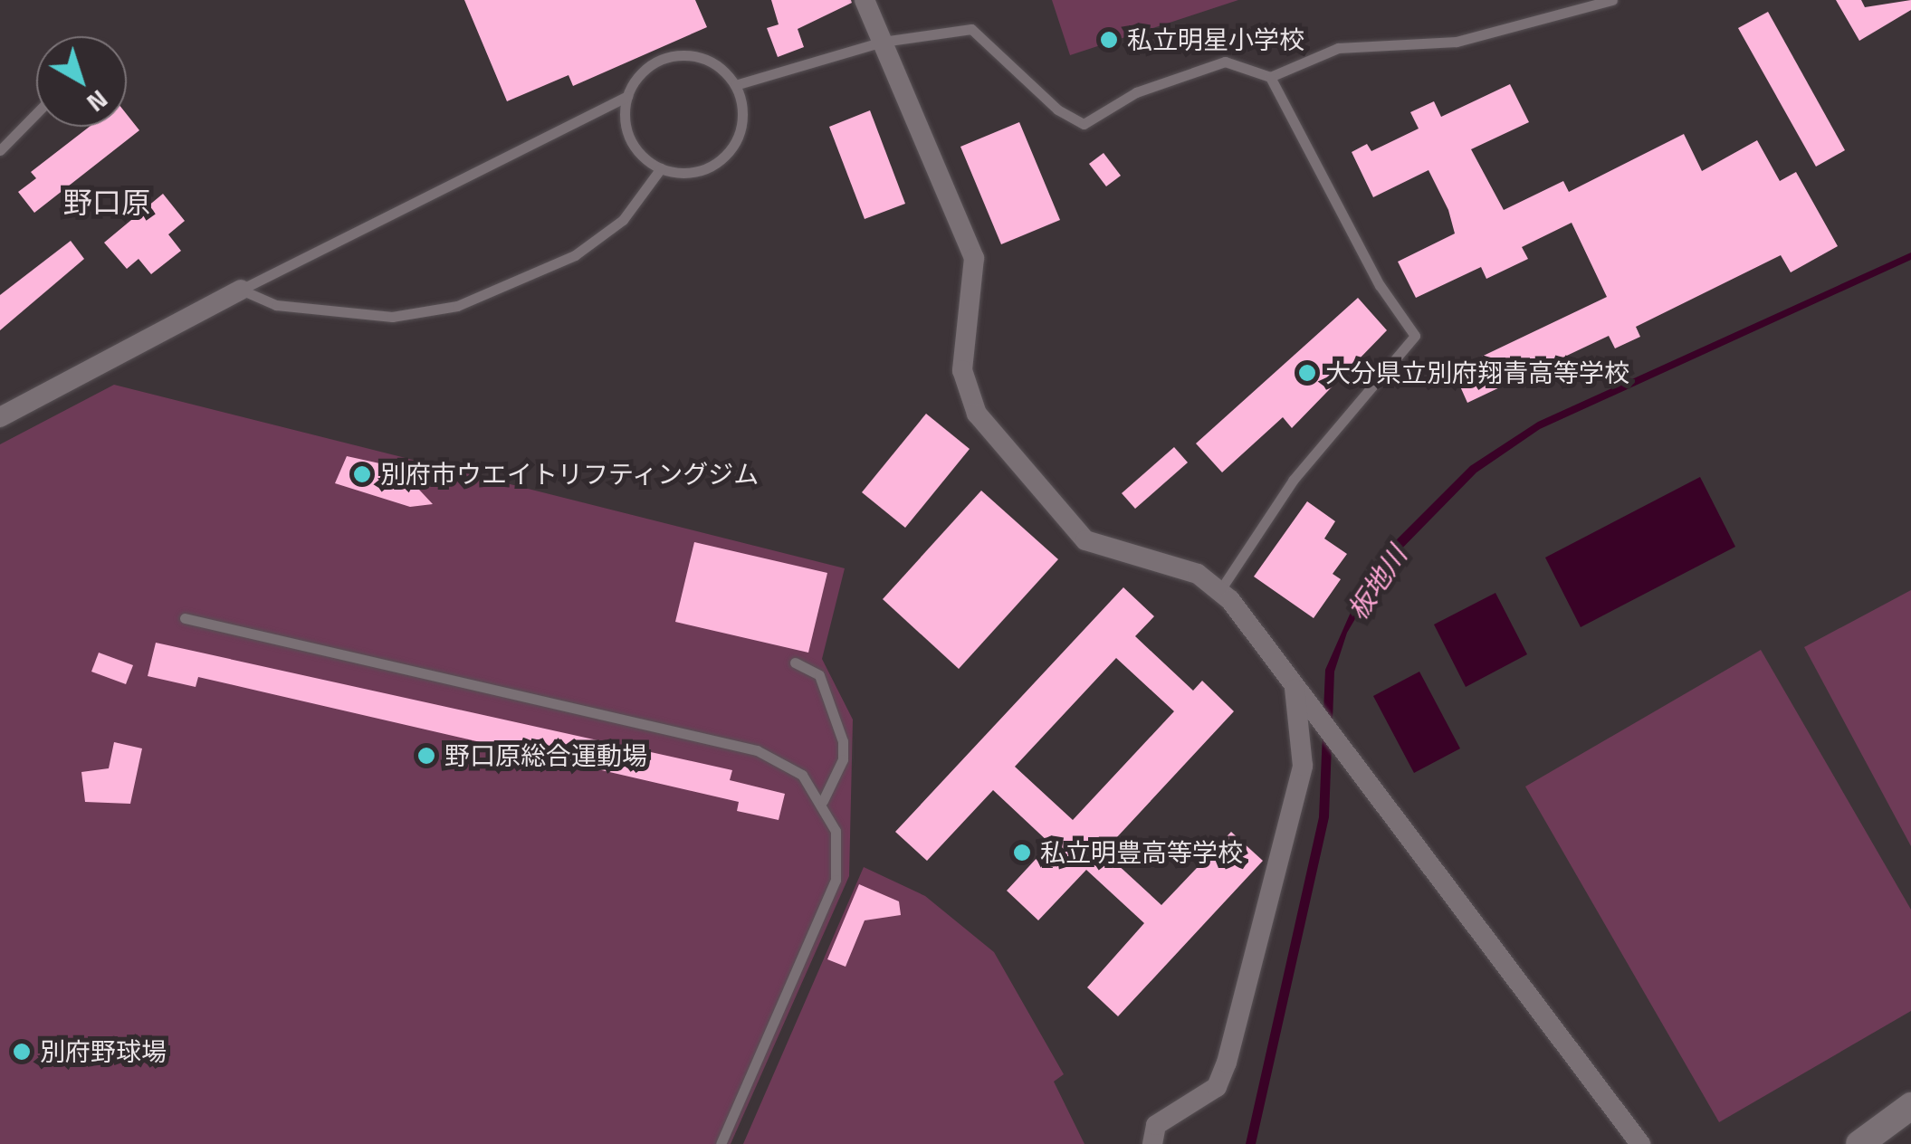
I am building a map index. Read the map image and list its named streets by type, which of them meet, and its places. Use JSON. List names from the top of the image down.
{
  "districts": ["野口原"],
  "water": ["板地川"],
  "places": [
    "私立明星小学校",
    "大分県立別府翔青高等学校",
    "別府市ウエイトリフティングジム",
    "野口原総合運動場",
    "私立明豊高等学校",
    "別府野球場"
  ],
  "north": "bottom right"
}
